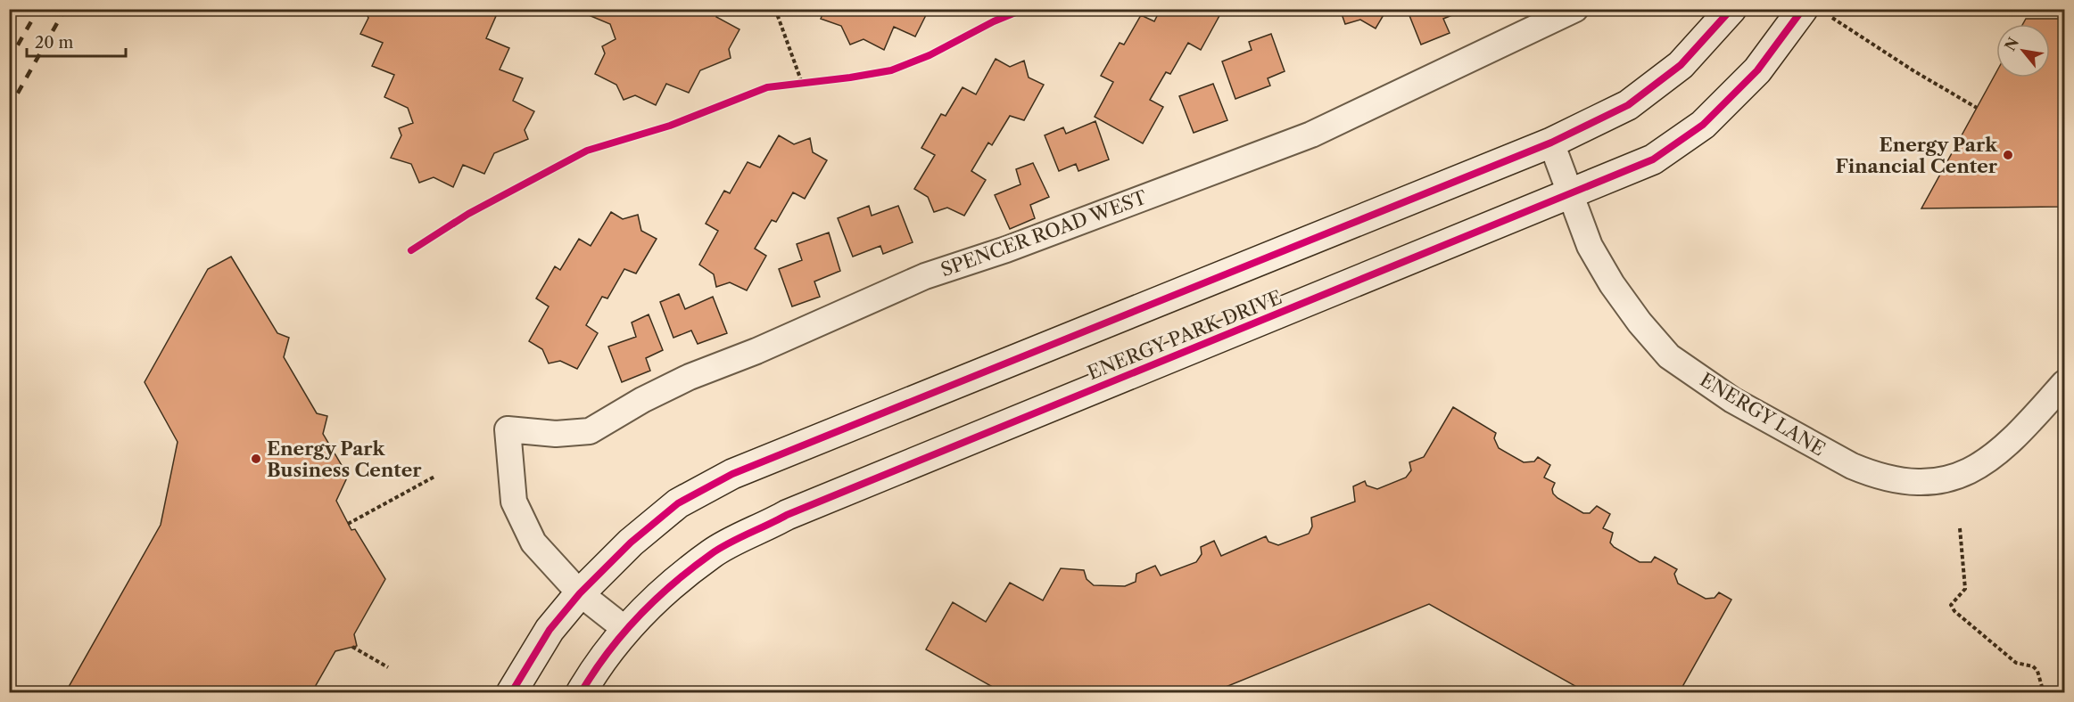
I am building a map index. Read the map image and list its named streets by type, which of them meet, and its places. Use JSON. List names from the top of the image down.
{
  "streets": {
    "street": ["SPENCER ROAD WEST", "ENERGY PARK DRIVE", "ENERGY LANE"]
  },
  "crossings": [
    ["ENERGY PARK DRIVE", "ENERGY LANE"]
  ],
  "places": ["Energy Park Financial Center", "Energy Park Business Center"],
  "scale_bar": "20 m",
  "north": "top left"
}
